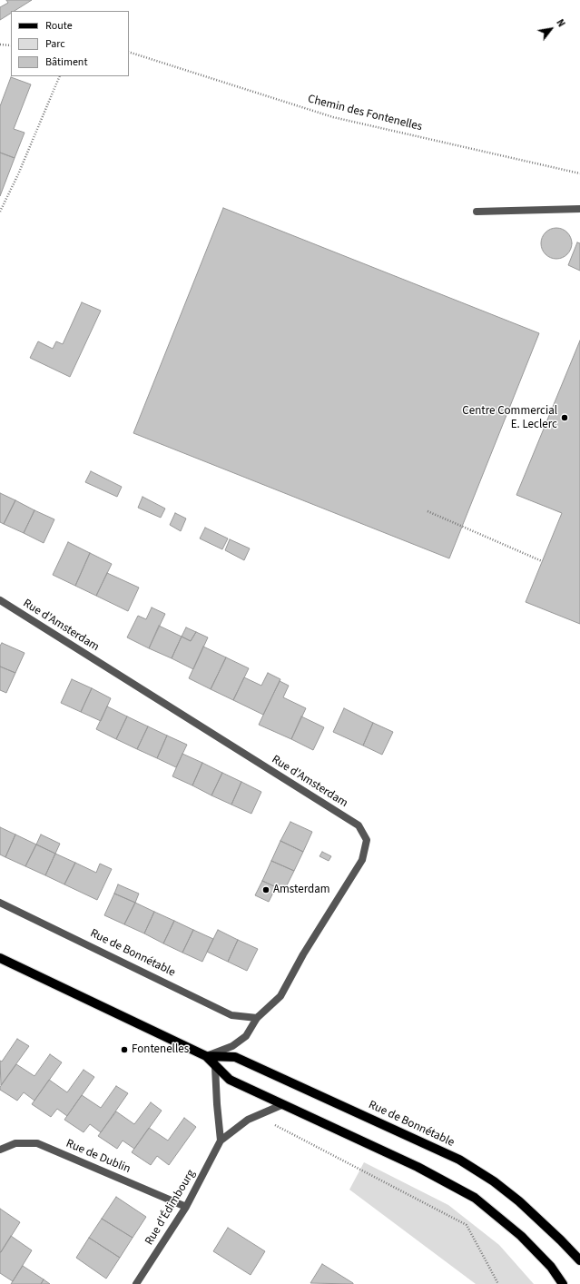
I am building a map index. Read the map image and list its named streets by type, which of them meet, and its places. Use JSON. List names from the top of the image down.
{
  "streets": {
    "main road": ["Rue de Bonnétable"],
    "street": ["Rue d'Amsterdam", "Rue de Dublin", "Rue d'Édimbourg"],
    "path": ["Chemin des Fontenelles"]
  },
  "crossings": [
    ["Rue d'Amsterdam", "Rue de Bonnétable"],
    ["Rue de Bonnétable", "Rue d'Édimbourg"],
    ["Rue de Dublin", "Rue d'Édimbourg"]
  ],
  "places": ["Centre Commercial E. Leclerc", "Amsterdam", "Fontenelles"],
  "legend": ["Route", "Parc", "Bâtiment"],
  "north": "top right"
}
